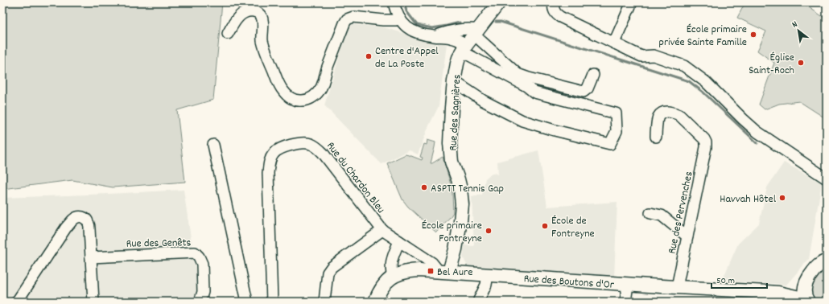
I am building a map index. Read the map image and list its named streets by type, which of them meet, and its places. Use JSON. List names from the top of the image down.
{
  "streets": {
    "main road": ["Rue des Sagnières", "Rue des Boutons d'Or"],
    "street": ["Rue du Chardon Bleu", "Rue des Pervenches", "Rue des Genêts"]
  },
  "crossings": [
    ["Rue des Sagnières", "Rue du Chardon Bleu"],
    ["Rue des Sagnières", "Rue des Boutons d'Or"],
    ["Rue du Chardon Bleu", "Rue des Boutons d'Or"],
    ["Rue des Pervenches", "Rue des Boutons d'Or"]
  ],
  "places": {
    "other": [
      "École primaire privée Sainte Famille",
      "Centre d'Appel de La Poste",
      "Église Saint-Roch",
      "ASPTT Tennis Gap",
      "Havvah Hôtel",
      "École de Fontreyne",
      "École primaire Fontreyne"
    ],
    "transit": ["Bel Aure"]
  },
  "scale_bar": "50 m",
  "north": "top left"
}
